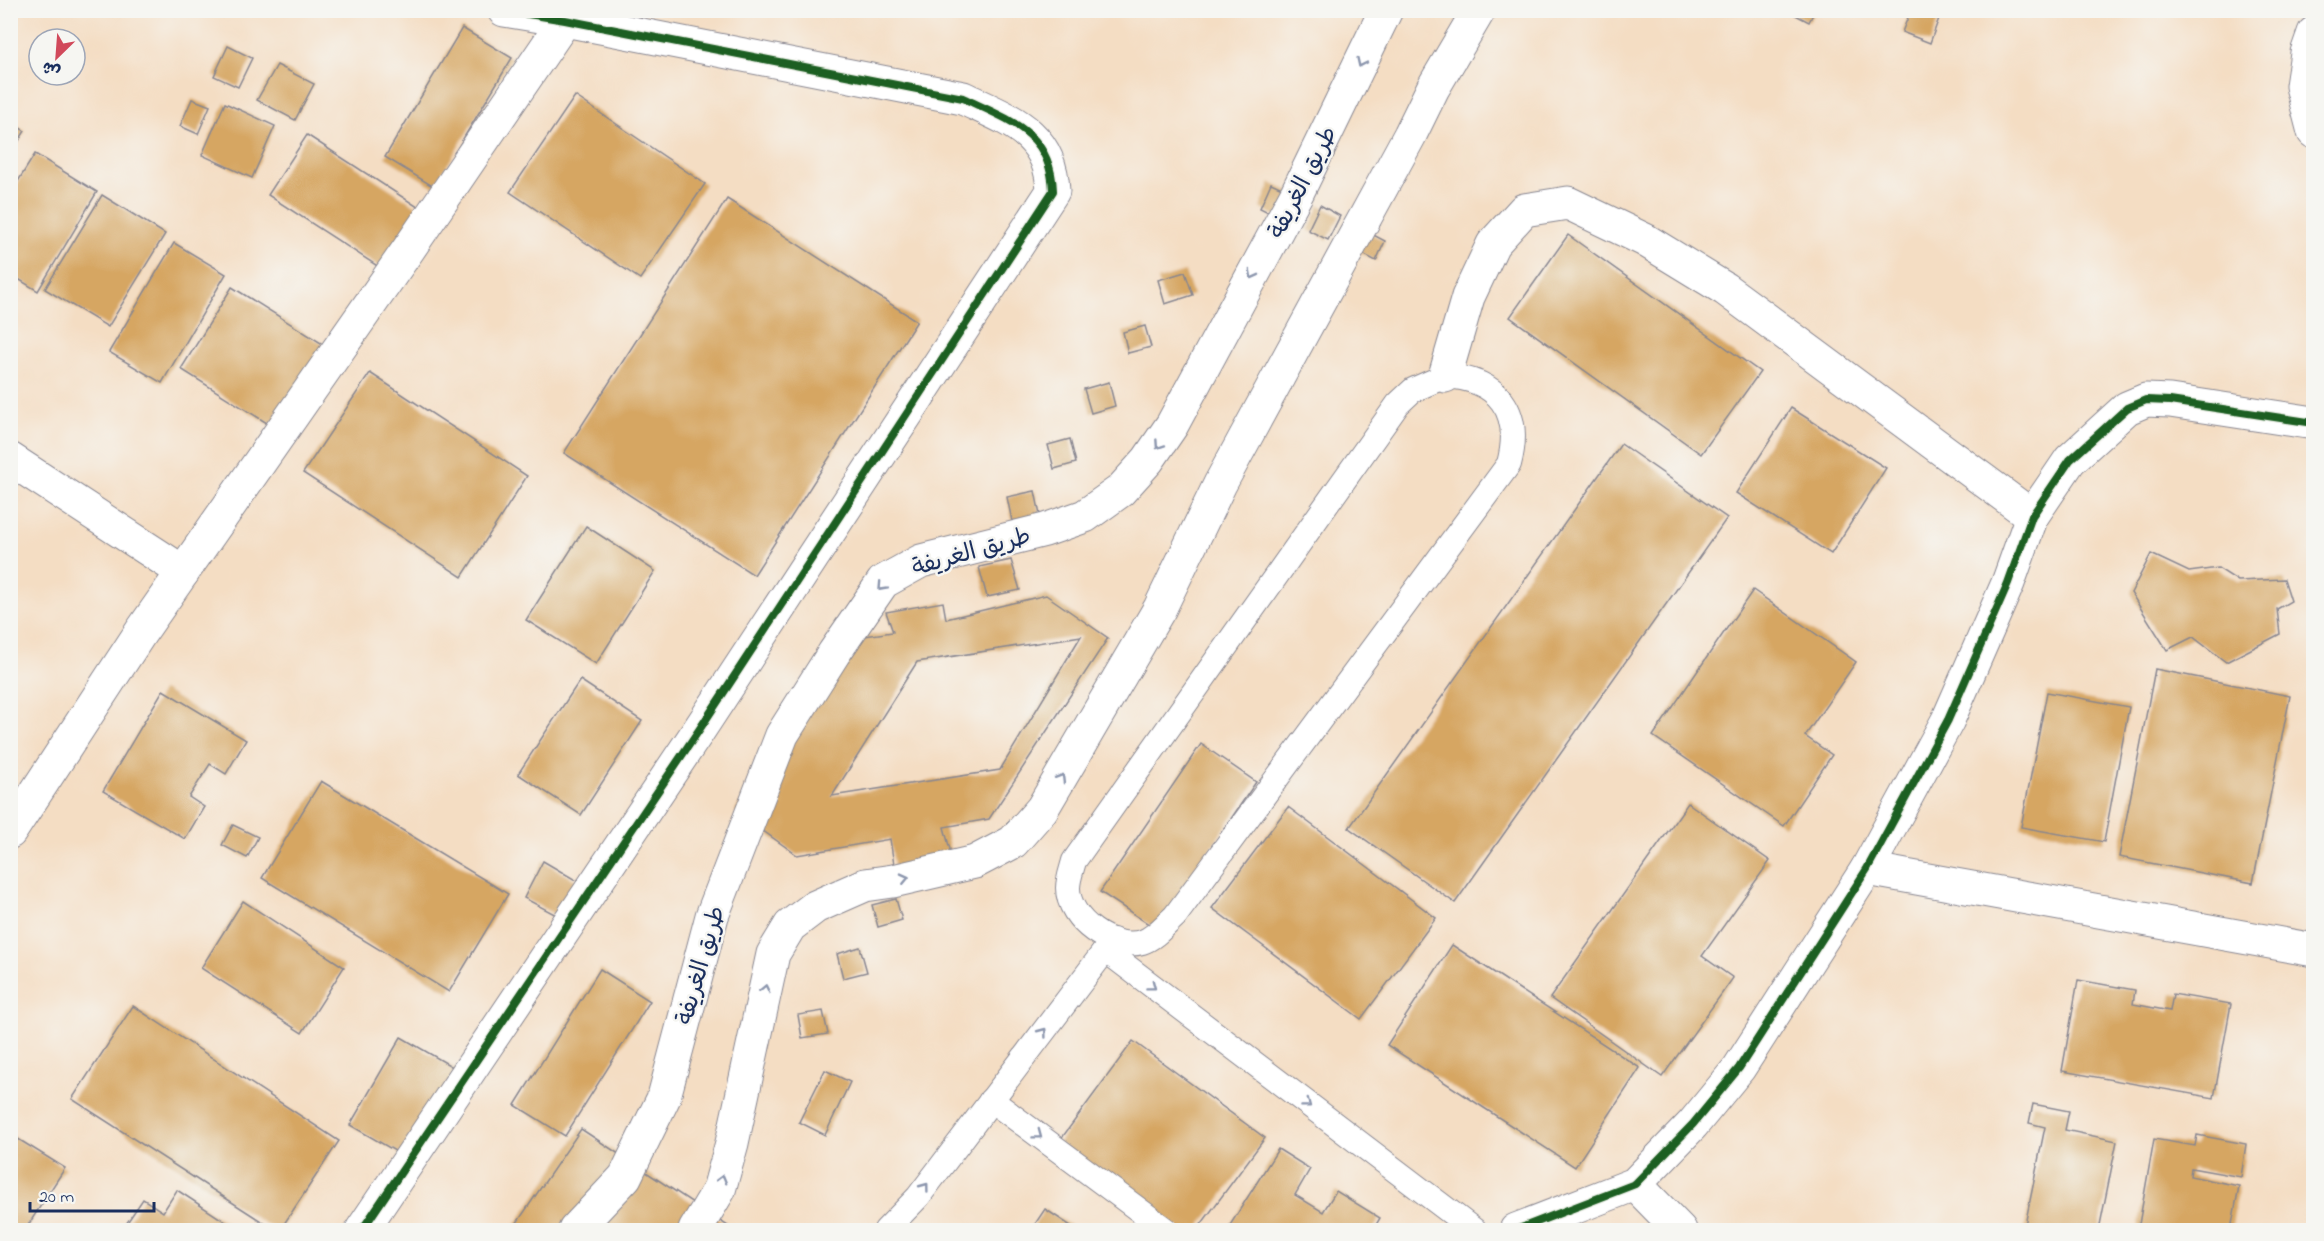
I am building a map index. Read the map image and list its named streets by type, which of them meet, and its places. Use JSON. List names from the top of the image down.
{
  "streets": {
    "street": ["طريق الغريفة"]
  },
  "scale_bar": "20 m",
  "north": "bottom left"
}
